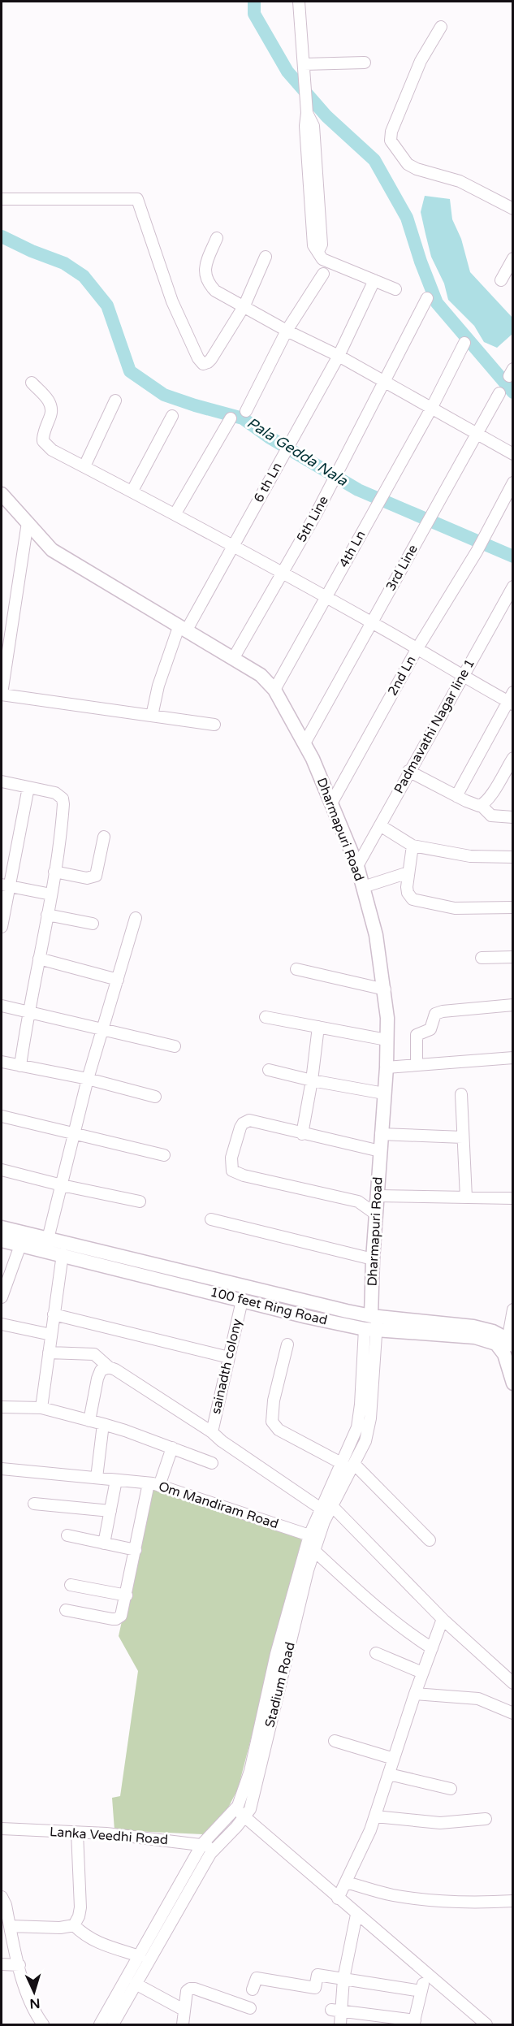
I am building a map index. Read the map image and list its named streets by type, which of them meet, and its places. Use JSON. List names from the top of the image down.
{
  "streets": {
    "main road": ["Dharmapuri Road", "100 feet Ring Road"],
    "street": [
      "6 th Ln",
      "5th Line",
      "4th Ln",
      "3rd Line",
      "2nd Ln",
      "Padmavathi Nagar line 1",
      "sainadth colony",
      "Om Mandiram Road",
      "Stadium Road",
      "Lanka Veedhi Road"
    ]
  },
  "crossings": [
    ["6 th Ln", "Dharmapuri Road"],
    ["5th Line", "Dharmapuri Road"],
    ["4th Ln", "Dharmapuri Road"],
    ["3rd Line", "Dharmapuri Road"],
    ["2nd Ln", "Dharmapuri Road"],
    ["Padmavathi Nagar line 1", "Dharmapuri Road"],
    ["Dharmapuri Road", "100 feet Ring Road"],
    ["100 feet Ring Road", "sainadth colony"],
    ["Om Mandiram Road", "Stadium Road"],
    ["Stadium Road", "Lanka Veedhi Road"]
  ],
  "water": ["Pala Gedda Nala"],
  "north": "bottom"
}
